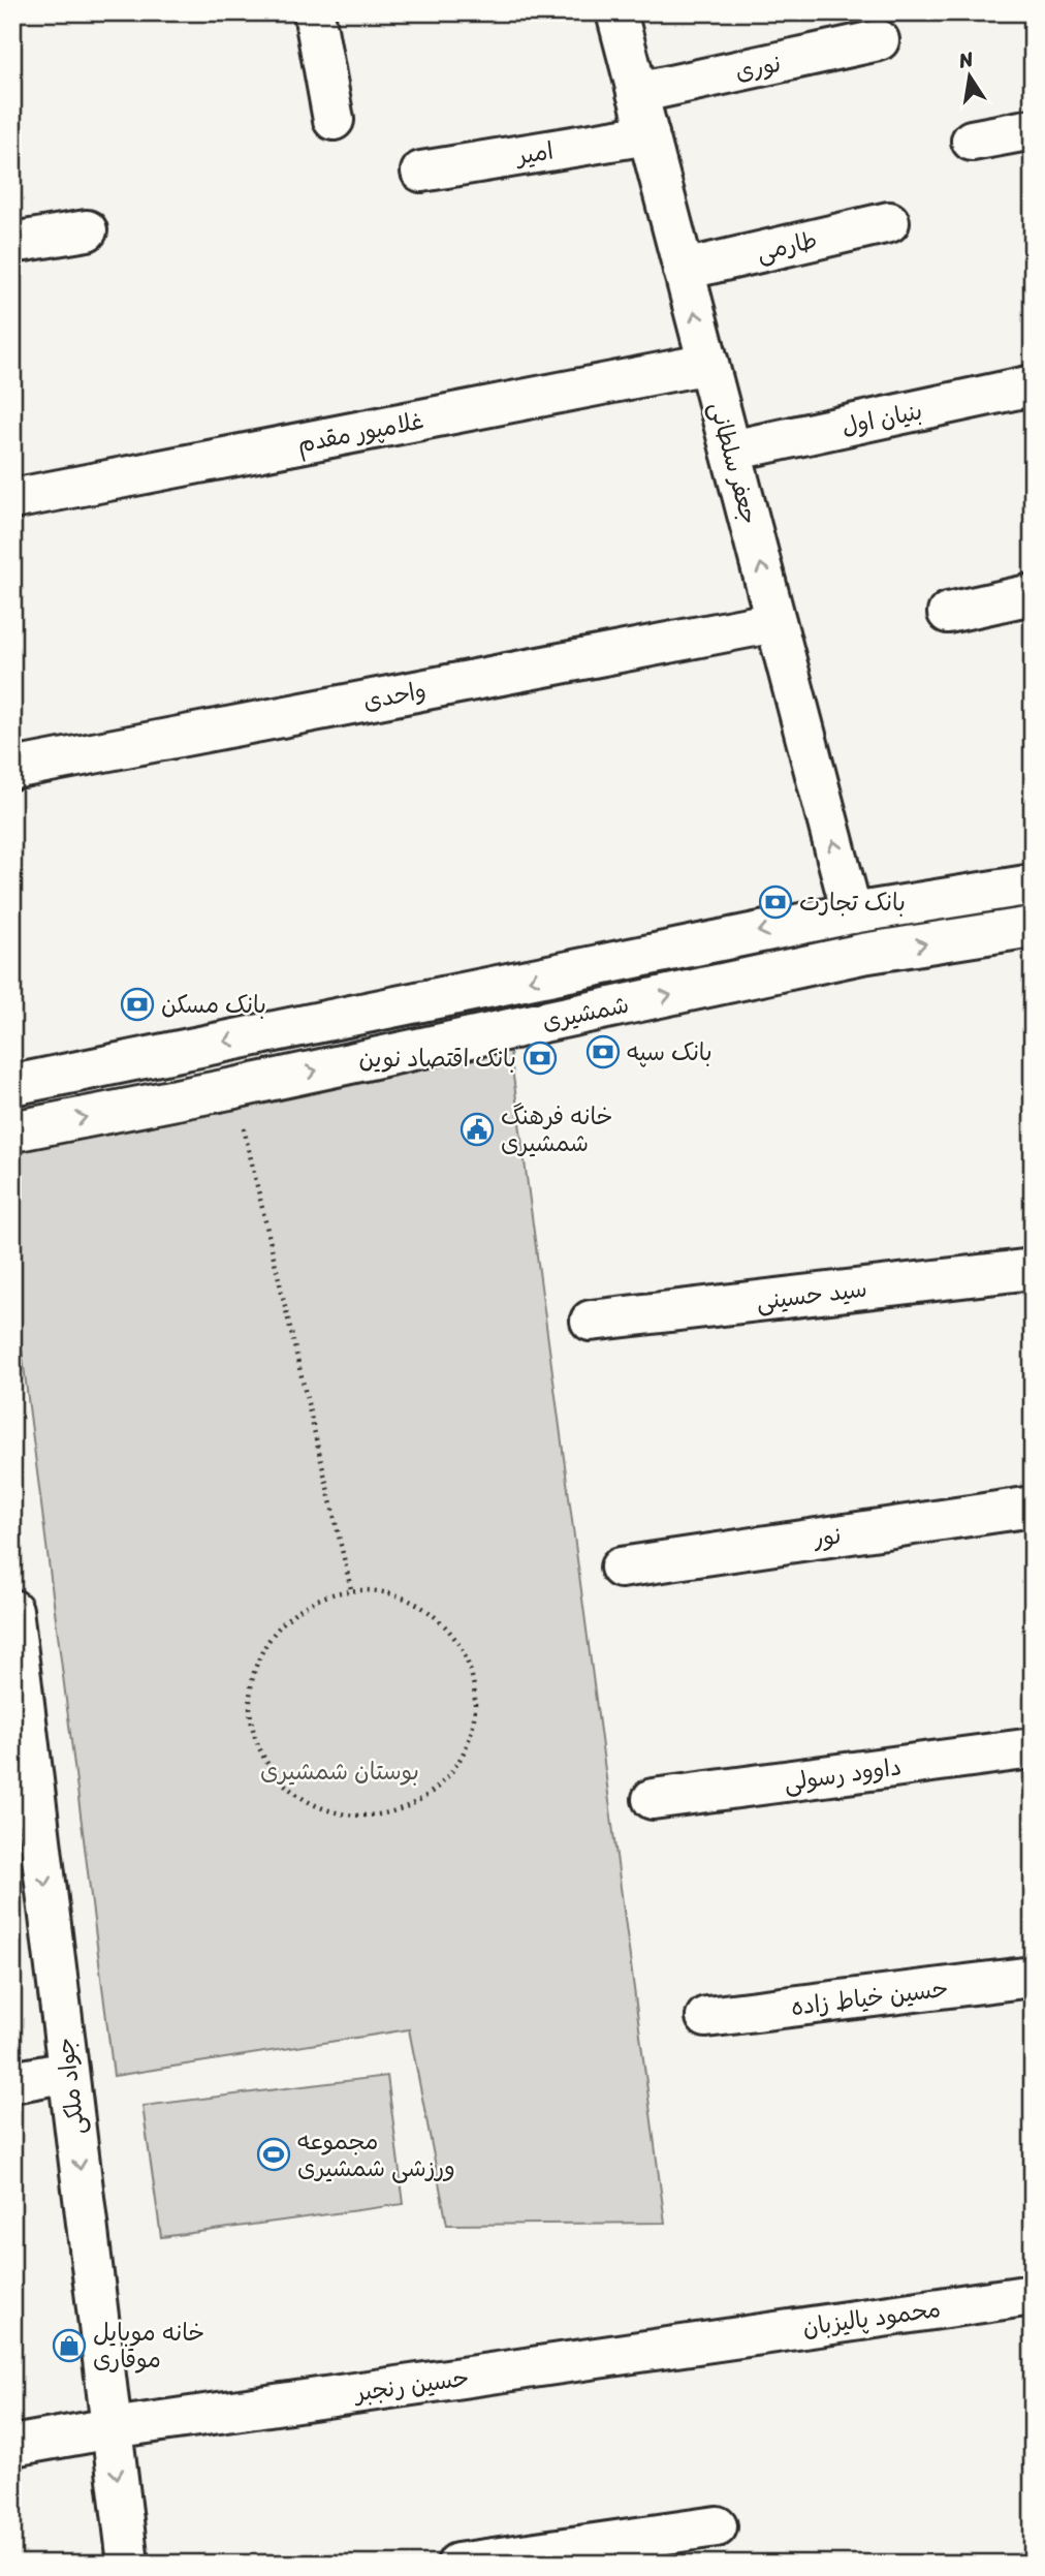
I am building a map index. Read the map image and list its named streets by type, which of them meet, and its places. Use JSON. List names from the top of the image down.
{
  "streets": {
    "street": [
      "نوری",
      "امیر",
      "طارمی",
      "بنیان اول",
      "غلامپور مقدم",
      "جعفر سلطانی",
      "واحدی",
      "شمشیری",
      "سید حسینی",
      "نور",
      "داوود رسولی",
      "حسین خیاط زاده",
      "جواد ملکی",
      "محمود پالیزبان",
      "حسین رنجبر"
    ]
  },
  "crossings": [
    ["نوری", "جعفر سلطانی"],
    ["امیر", "جعفر سلطانی"],
    ["طارمی", "جعفر سلطانی"],
    ["بنیان اول", "جعفر سلطانی"],
    ["غلامپور مقدم", "جعفر سلطانی"],
    ["جعفر سلطانی", "واحدی"],
    ["جعفر سلطانی", "شمشیری"],
    ["جواد ملکی", "حسین رنجبر"],
    ["محمود پالیزبان", "حسین رنجبر"]
  ],
  "one_way": ["جعفر سلطانی", "جواد ملکی"],
  "parks": ["بوستان شمشیری"],
  "places": {
    "bank": [
      "بانک تجارت",
      "بانک مسکن",
      "بانک سپه",
      "بانک اقتصاد نوین"
    ],
    "public building": ["خانه فرهنگ شمشیری"],
    "sports": ["مجموعه ورزشی شمشیری"],
    "shop": ["خانه موبایل موقاری"]
  },
  "north": "top"
}
